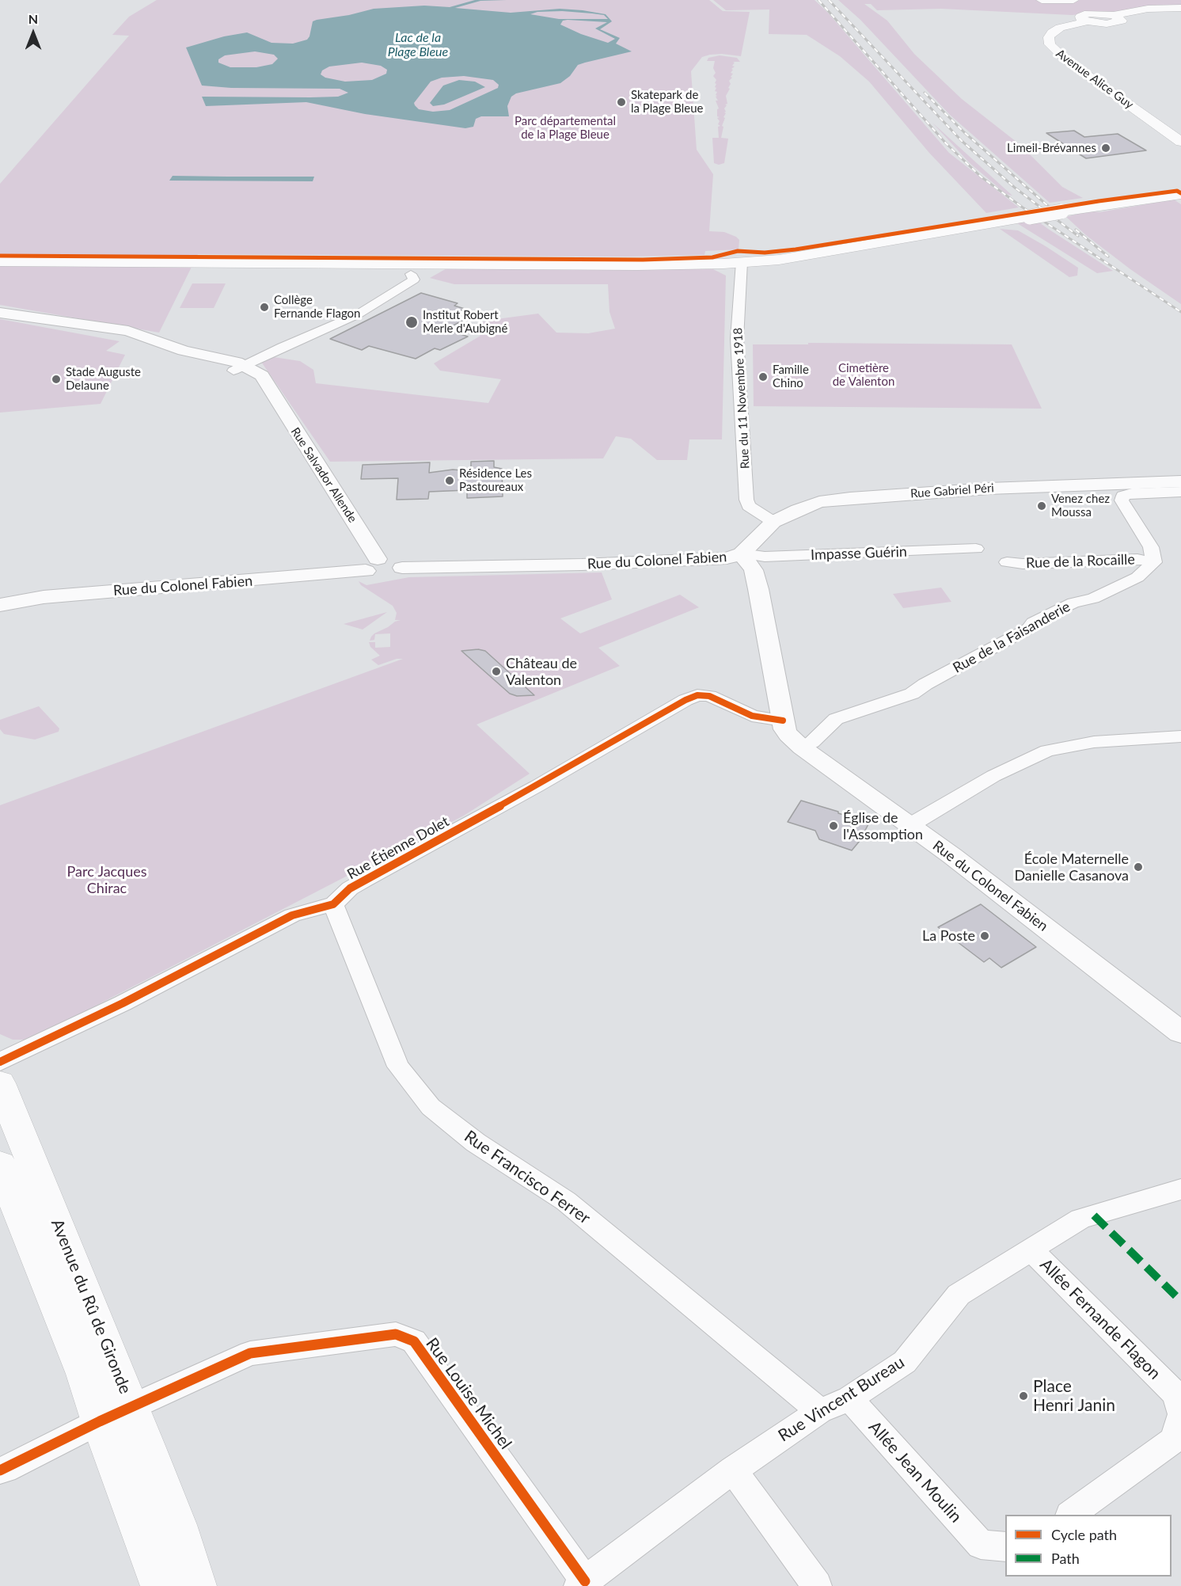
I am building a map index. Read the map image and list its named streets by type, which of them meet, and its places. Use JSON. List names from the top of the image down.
{
  "streets": {
    "main road": ["Avenue Alice Guy", "Avenue du Rû de Gironde"],
    "street": [
      "Rue du 11 Novembre 1918",
      "Rue Salvador Allende",
      "Rue Gabriel Péri",
      "Impasse Guérin",
      "Rue du Colonel Fabien",
      "Rue de la Rocaille",
      "Rue de la Faisanderie",
      "Rue Étienne Dolet",
      "Rue Francisco Ferrer",
      "Allée Fernande Flagon",
      "Rue Louise Michel",
      "Rue Vincent Bureau",
      "Allée Jean Moulin"
    ]
  },
  "crossings": [
    ["Rue du 11 Novembre 1918", "Rue Gabriel Péri"],
    ["Rue Salvador Allende", "Rue du Colonel Fabien"],
    ["Rue Gabriel Péri", "Impasse Guérin"],
    ["Rue Gabriel Péri", "Rue du Colonel Fabien"],
    ["Impasse Guérin", "Rue du Colonel Fabien"],
    ["Rue du Colonel Fabien", "Rue de la Faisanderie"],
    ["Rue du Colonel Fabien", "Rue Étienne Dolet"],
    ["Rue de la Rocaille", "Rue de la Faisanderie"],
    ["Rue Étienne Dolet", "Rue Francisco Ferrer"],
    ["Rue Francisco Ferrer", "Rue Vincent Bureau"],
    ["Avenue du Rû de Gironde", "Rue Louise Michel"],
    ["Allée Fernande Flagon", "Rue Vincent Bureau"],
    ["Rue Louise Michel", "Rue Vincent Bureau"],
    ["Rue Vincent Bureau", "Allée Jean Moulin"]
  ],
  "water": ["Lac de la Plage Bleue"],
  "parks": ["Parc départemental de la Plage Bleue", "Cimetière de Valenton", "Parc Jacques Chirac"],
  "places": [
    "Skatepark de la Plage Bleue",
    "Limeil-Brévannes",
    "Collège Fernande Flagon",
    "Institut Robert Merle d'Aubigné",
    "Famille Chino",
    "Stade Auguste Delaune",
    "Résidence Les Pastoureaux",
    "Venez chez Moussa",
    "Château de Valenton",
    "Église de l'Assomption",
    "École Maternelle Danielle Casanova",
    "La Poste",
    "Place Henri Janin"
  ],
  "legend": ["Cycle path", "Path"],
  "north": "top"
}
